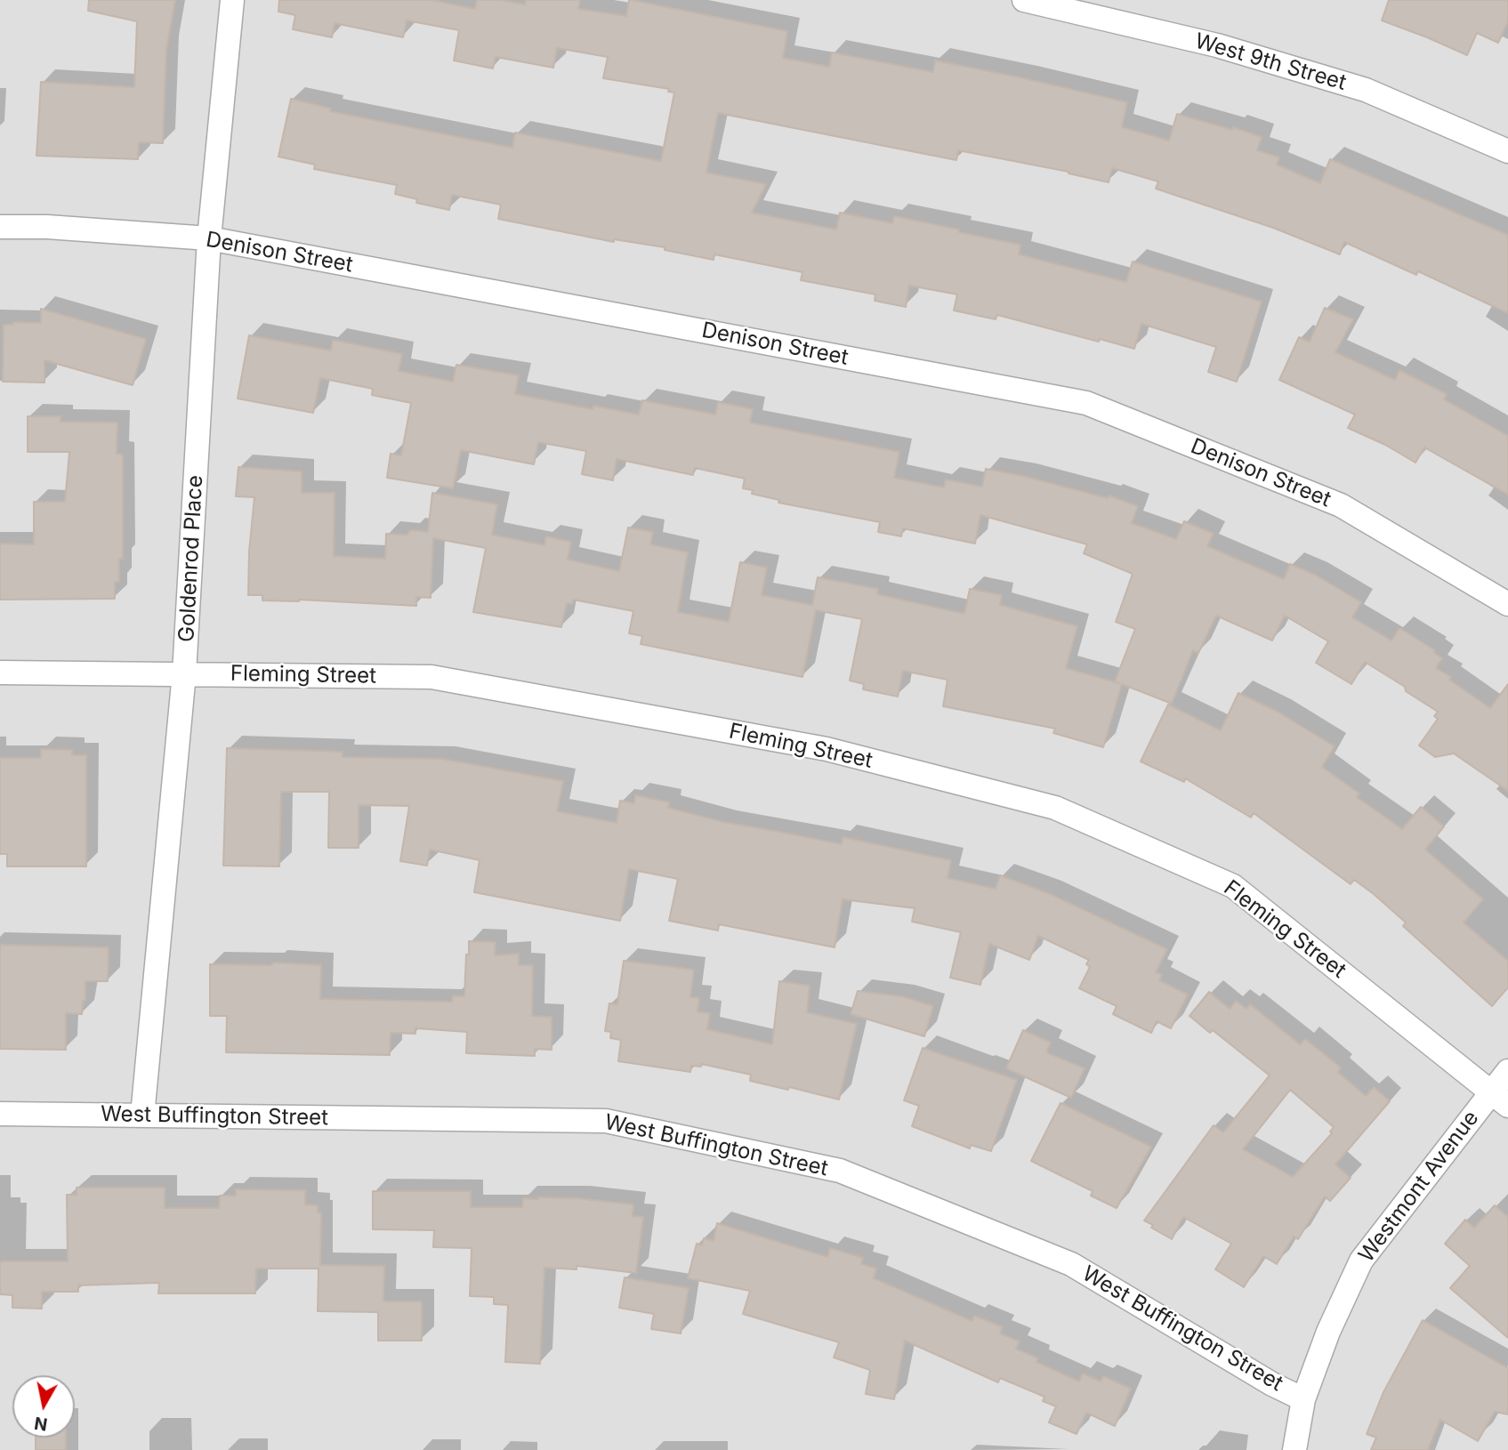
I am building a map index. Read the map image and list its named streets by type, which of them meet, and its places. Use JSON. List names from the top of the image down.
{
  "streets": {
    "street": [
      "West 9th Street",
      "Denison Street",
      "Goldenrod Place",
      "Fleming Street",
      "West Buffington Street",
      "Westmont Avenue"
    ]
  },
  "crossings": [
    ["Denison Street", "Goldenrod Place"],
    ["Goldenrod Place", "Fleming Street"],
    ["Goldenrod Place", "West Buffington Street"],
    ["Fleming Street", "Westmont Avenue"],
    ["West Buffington Street", "Westmont Avenue"]
  ],
  "north": "bottom"
}
